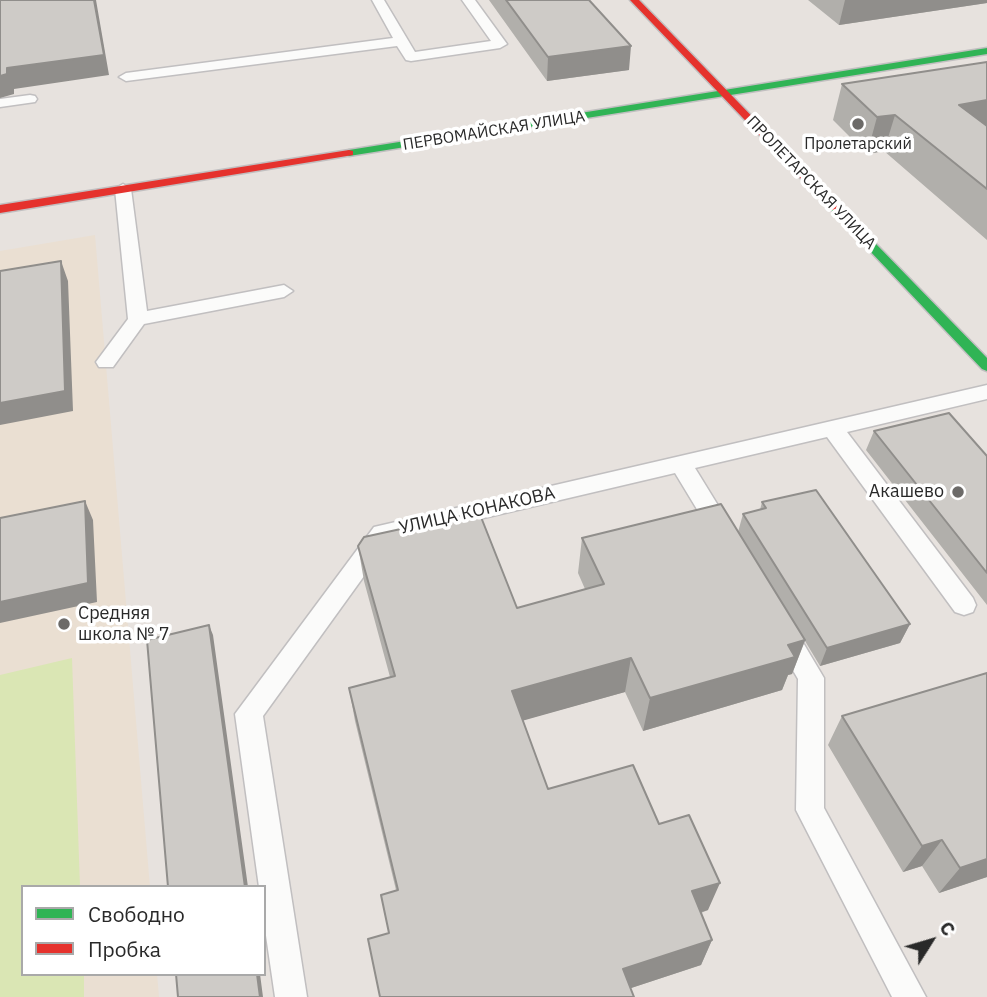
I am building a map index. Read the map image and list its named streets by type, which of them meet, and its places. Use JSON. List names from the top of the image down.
{
  "streets": {
    "main road": ["ПЕРВОМАЙСКАЯ УЛИЦА", "ПРОЛЕТАРСКАЯ УЛИЦА"],
    "lane": ["УЛИЦА КОНАКОВА"]
  },
  "crossings": [
    ["ПЕРВОМАЙСКАЯ УЛИЦА", "ПРОЛЕТАРСКАЯ УЛИЦА"]
  ],
  "places": ["Пролетарский", "Акашево", "Средняя школа № 7"],
  "legend": ["Свободно", "Пробка"],
  "north": "top right"
}
